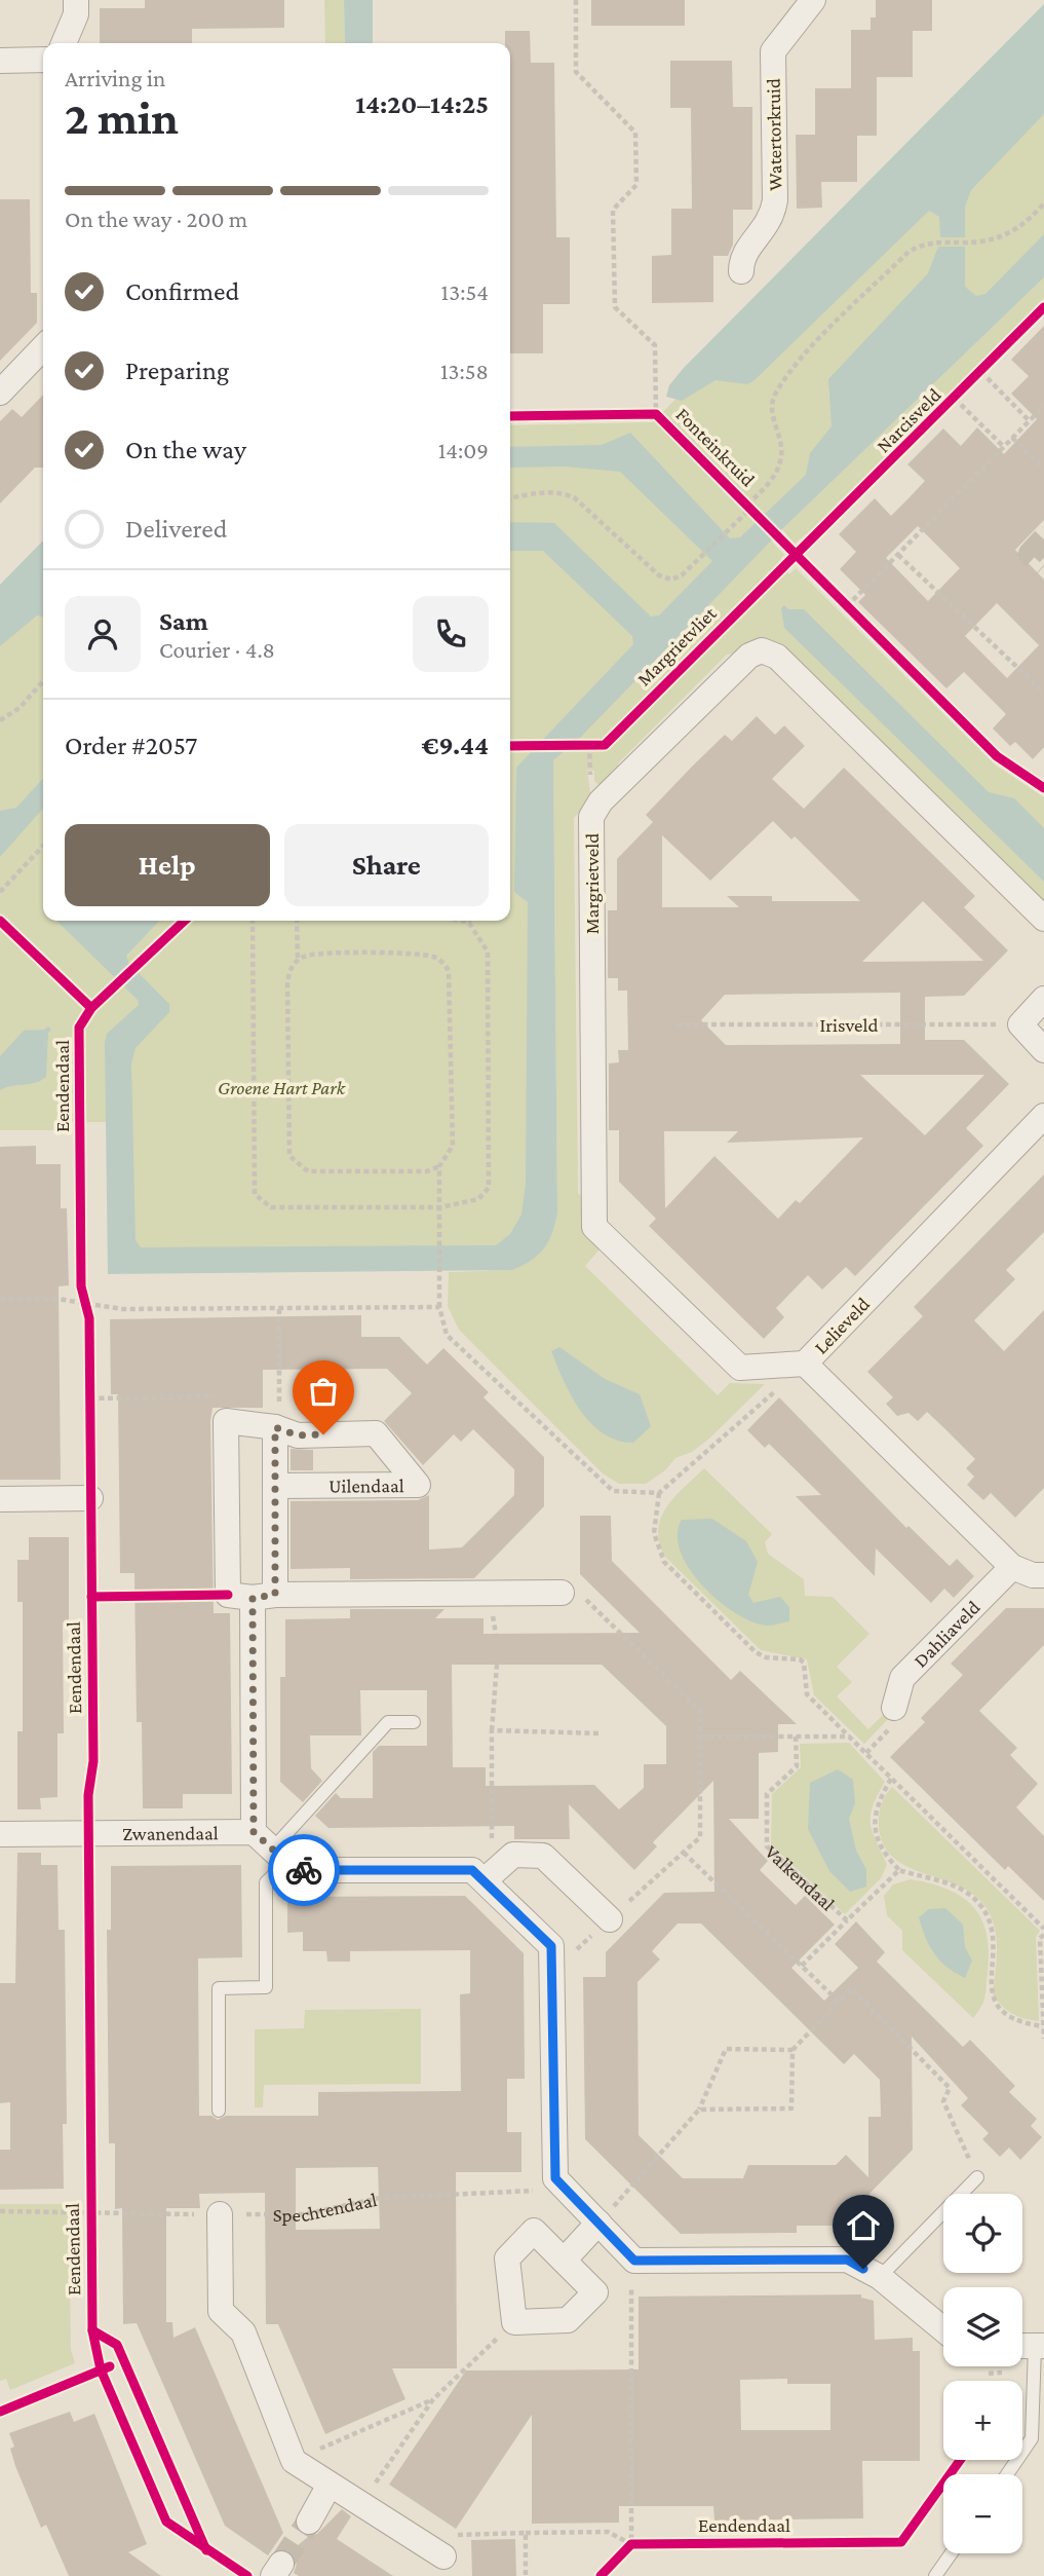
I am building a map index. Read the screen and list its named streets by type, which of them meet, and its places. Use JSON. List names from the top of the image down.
{
  "streets": {
    "street": [
      "Watertorkruid",
      "Margrietveld",
      "Lelieveld",
      "Uilendaal",
      "Dahliaveld",
      "Zwanendaal"
    ],
    "path": ["Irisveld", "Valkendaal", "Spechtendaal"],
    "cycle path": ["Narcisveld", "Fonteinkruid", "Eendendaal"]
  },
  "crossings": [
    ["Margrietveld", "Lelieveld"],
    ["Eendendaal", "Spechtendaal"],
    ["Lelieveld", "Dahliaveld"]
  ],
  "parks": ["Groene Hart Park"],
  "page": {
    "heading": ["2 min", "Arriving in", "14:20–14:25"],
    "panel": [
      "Sam",
      "Courier · 4.8",
      "Order #2057",
      "€9.44"
    ],
    "bar": "On the way · 200 m",
    "list": [
      ["Confirmed", "13:54"],
      ["Preparing", "13:58"],
      ["On the way", "14:09"],
      "Delivered"
    ],
    "buttons": ["Help", "Share"],
    "map_buttons": ["+", "−"]
  }
}
